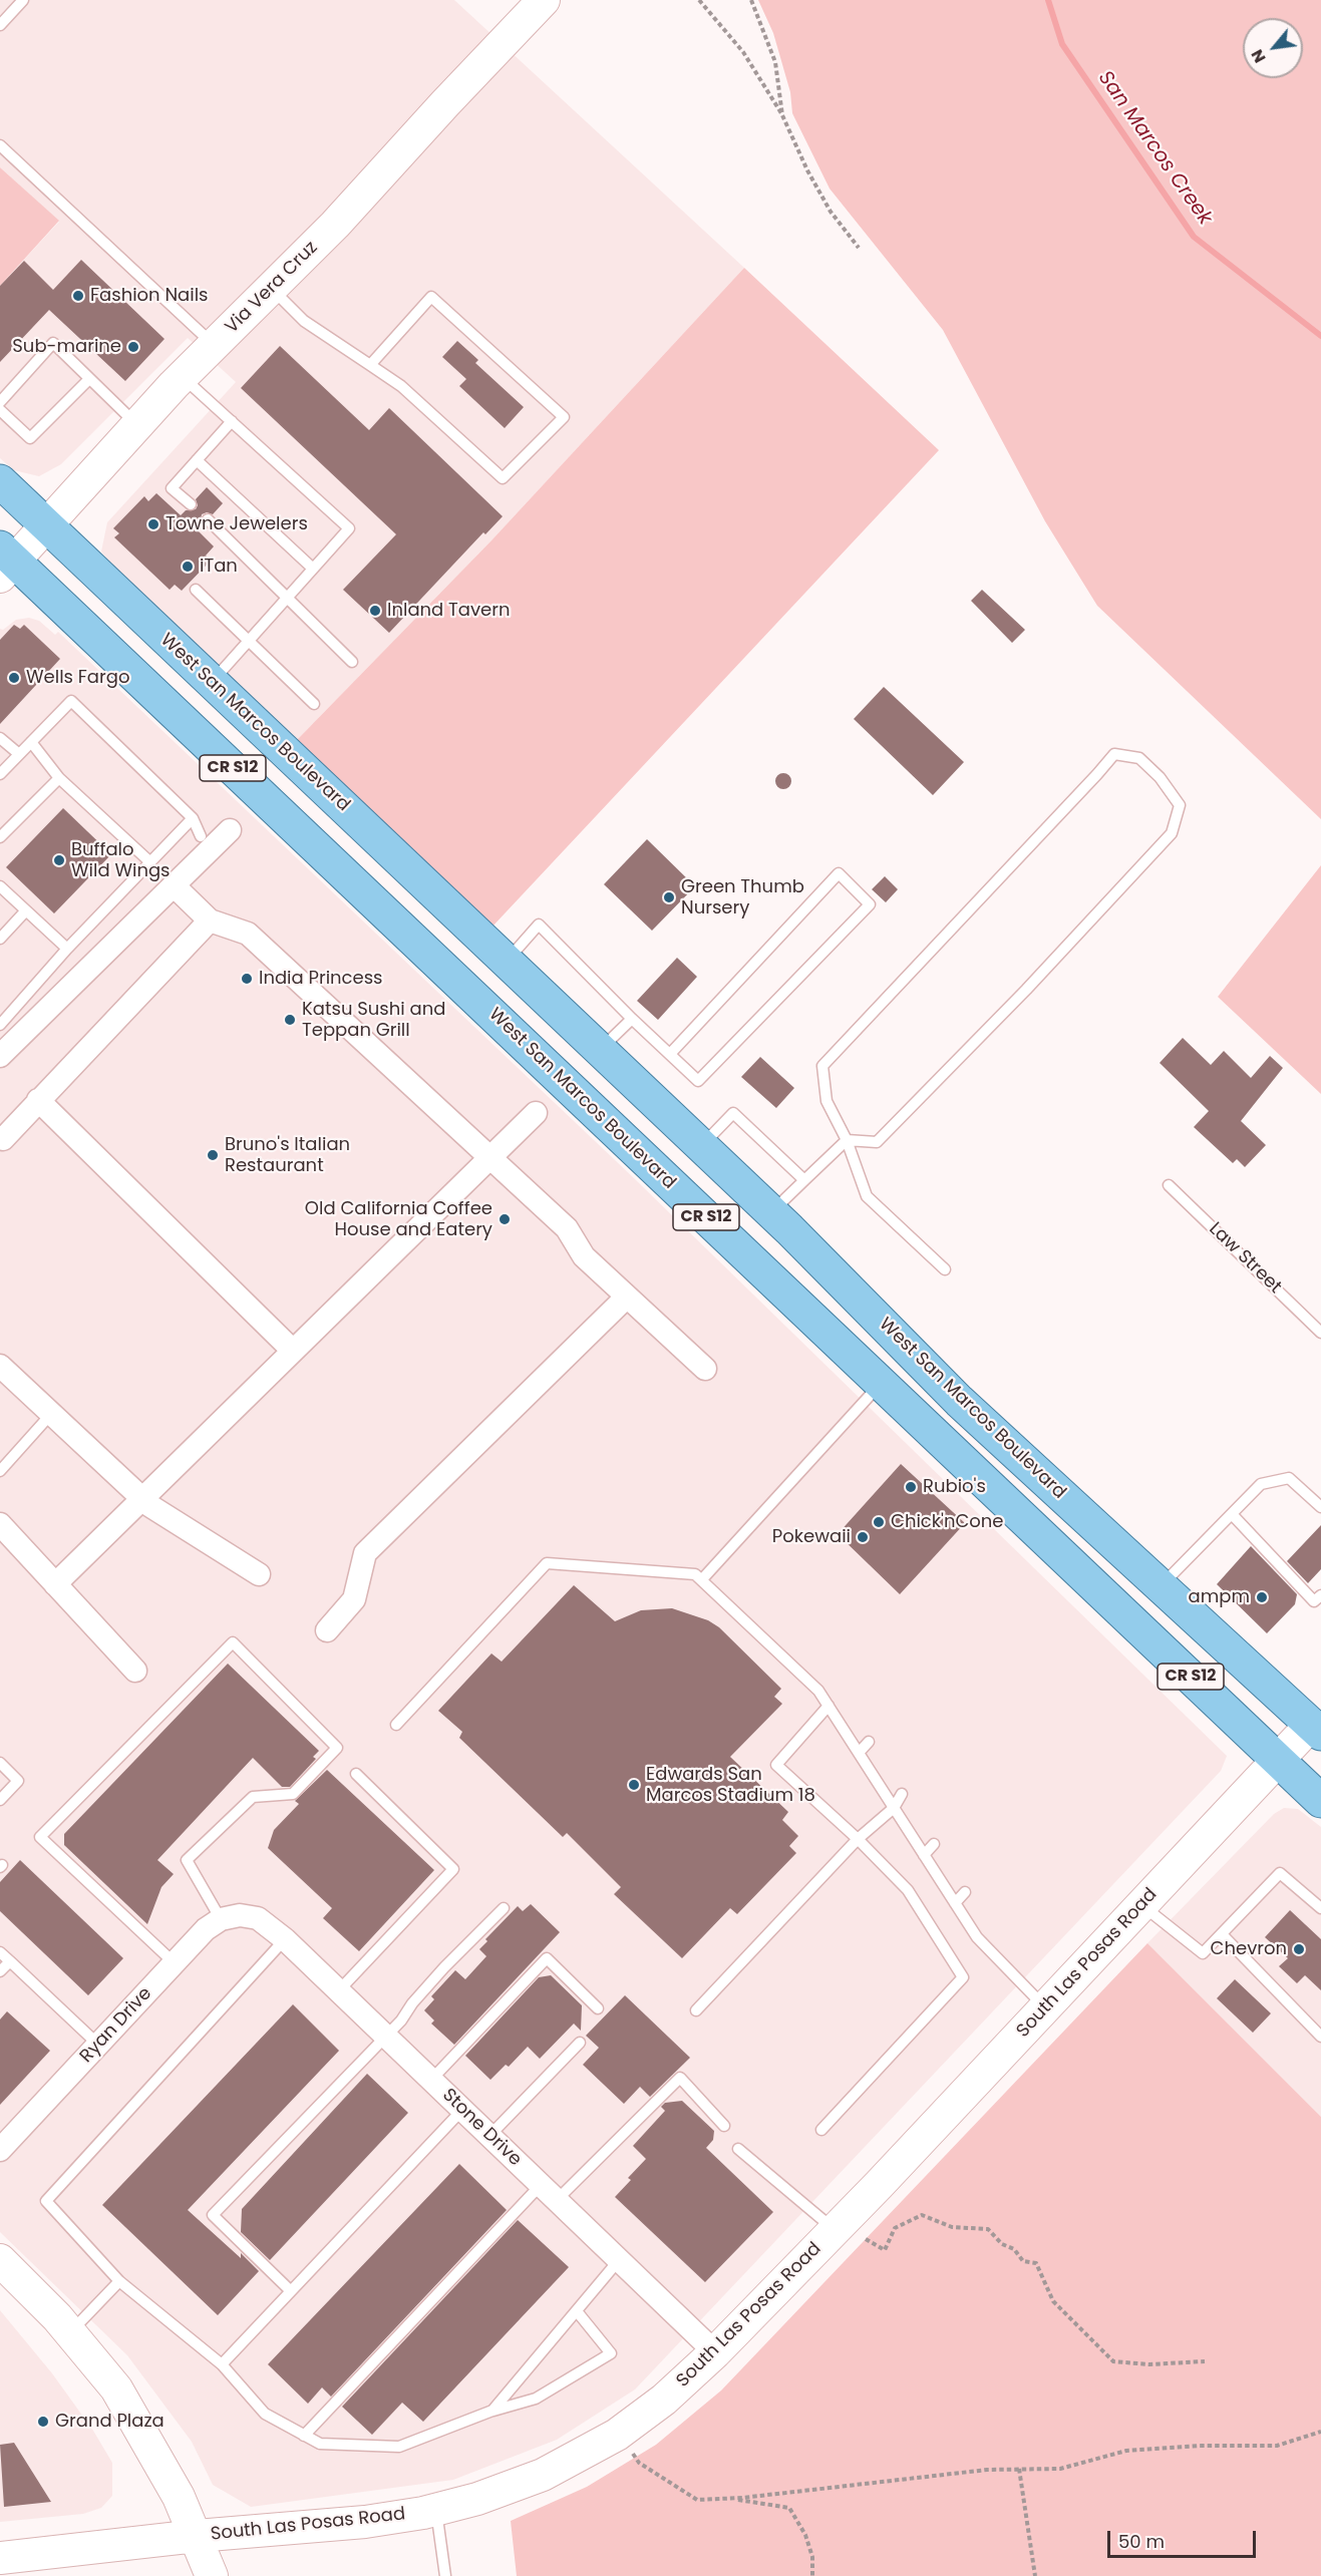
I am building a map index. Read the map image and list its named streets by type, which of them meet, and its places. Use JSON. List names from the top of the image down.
{
  "streets": {
    "main road": [
      "Via Vera Cruz",
      "West San Marcos Boulevard",
      "CR S12",
      "South Las Posas Road"
    ],
    "street": ["Ryan Drive", "Stone Drive"],
    "lane": ["Law Street"]
  },
  "crossings": [
    ["Via Vera Cruz", "West San Marcos Boulevard"],
    ["West San Marcos Boulevard", "South Las Posas Road"],
    ["South Las Posas Road", "Stone Drive"],
    ["Ryan Drive", "Stone Drive"]
  ],
  "water": ["San Marcos Creek"],
  "places": [
    "Fashion Nails",
    "Sub-marine",
    "Towne Jewelers",
    "iTan",
    "Inland Tavern",
    "Wells Fargo",
    "Buffalo Wild Wings",
    "Green Thumb Nursery",
    "India Princess",
    "Katsu Sushi and Teppan Grill",
    "Bruno's Italian Restaurant",
    "Old California Coffee House and Eatery",
    "Rubio's",
    "Chick'nCone",
    "Pokewaii",
    "ampm",
    "Edwards San Marcos Stadium 18",
    "Chevron",
    "Grand Plaza"
  ],
  "scale_bar": "50 m",
  "north": "bottom left"
}
